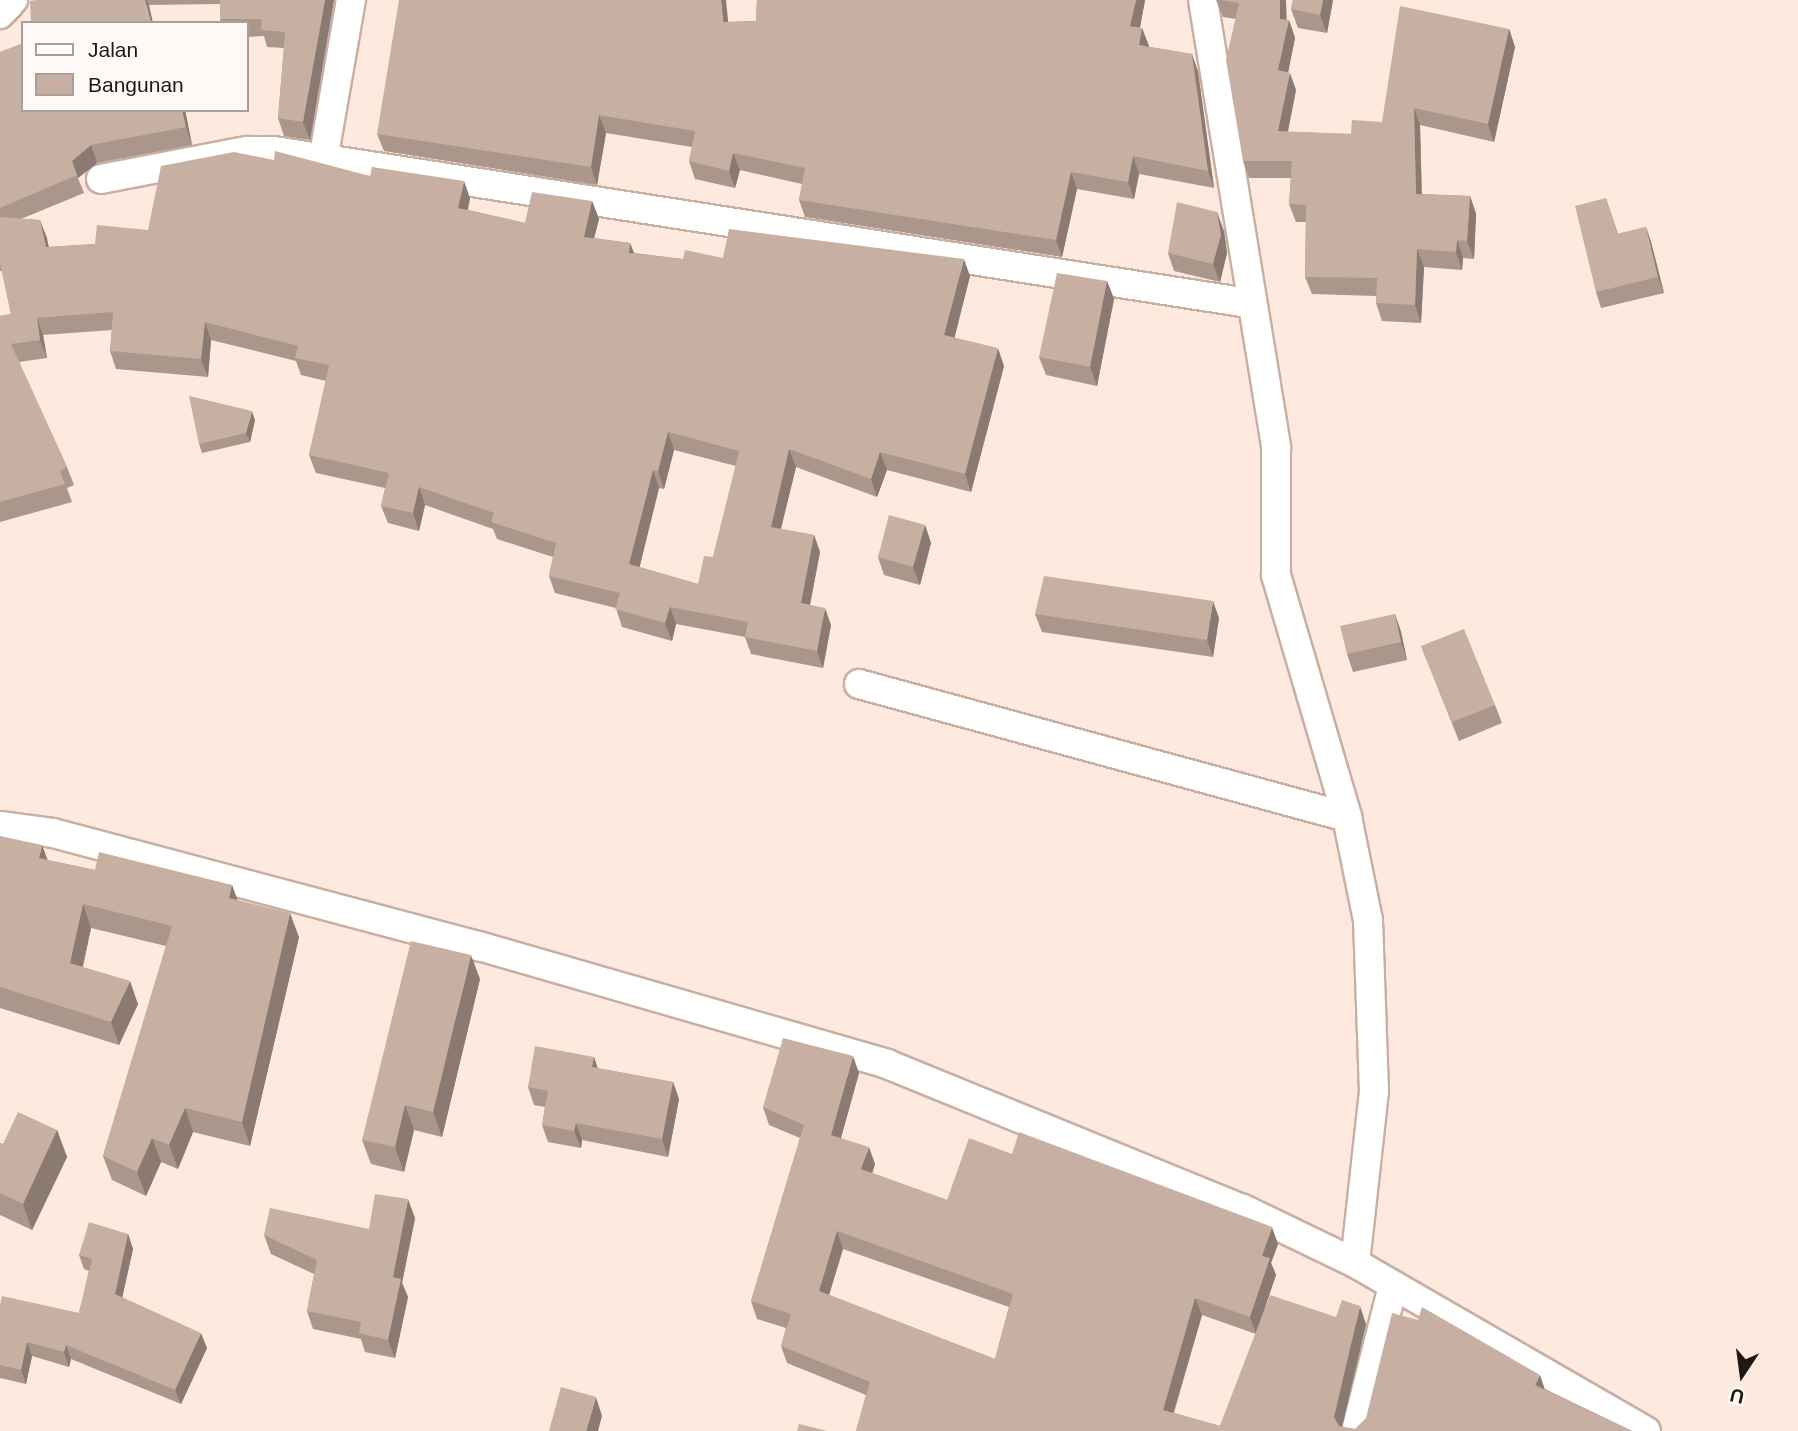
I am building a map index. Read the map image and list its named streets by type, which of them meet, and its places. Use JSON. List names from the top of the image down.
{
  "legend": ["Jalan", "Bangunan"],
  "north": "bottom"
}
